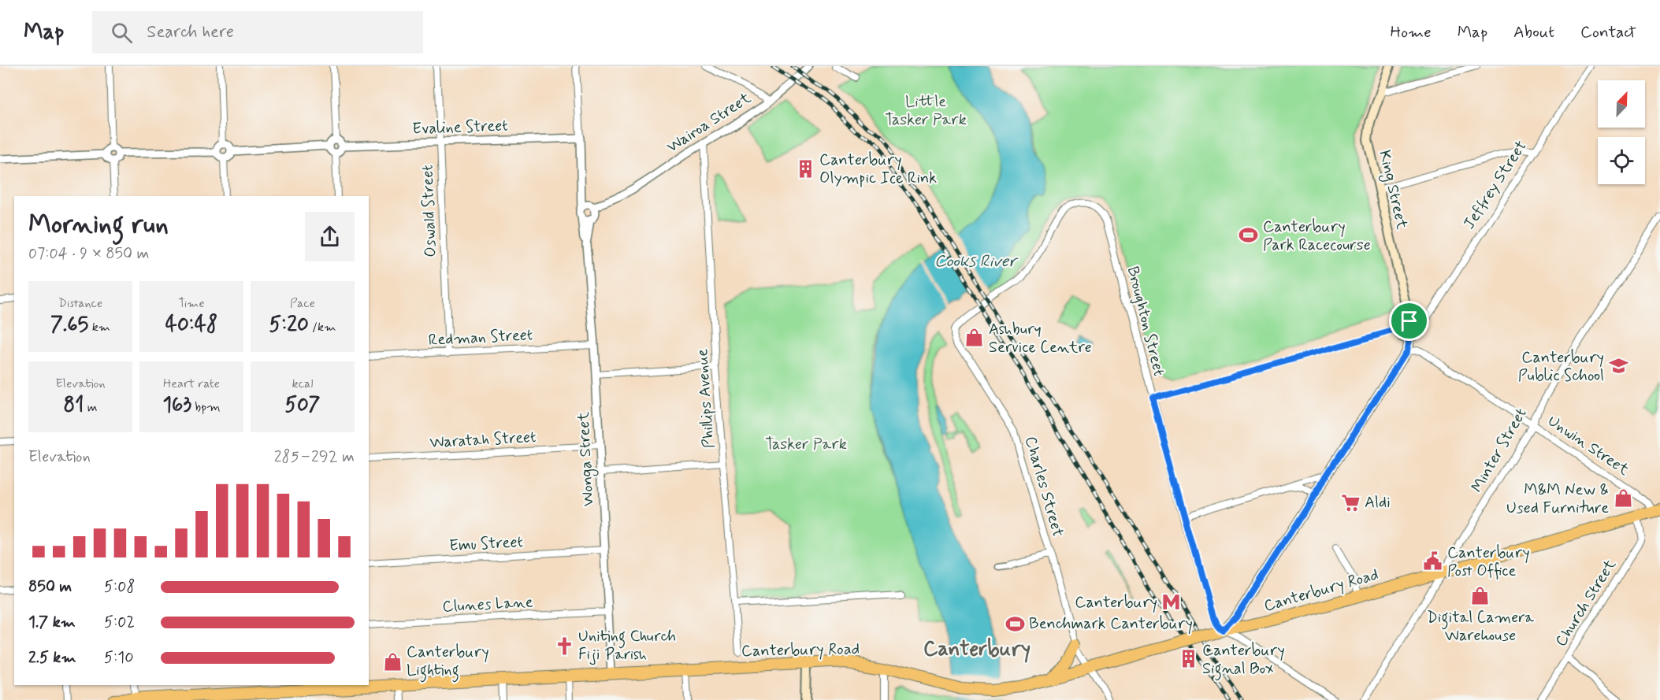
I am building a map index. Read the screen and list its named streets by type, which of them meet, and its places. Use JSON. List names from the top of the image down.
{
  "streets": {
    "highway": ["Canterbury Road"],
    "main road": ["King Street"],
    "street": [
      "Wairoa Street",
      "Evaline Street",
      "Jeffrey Street",
      "Oswald Street",
      "Broughton Street",
      "Redman Street",
      "Phillips Avenue",
      "Waratah Street",
      "Unwin Street",
      "Minter Street",
      "Wonga Street",
      "Charles Street",
      "Emu Street",
      "Church Street",
      "Clunes Lane"
    ]
  },
  "crossings": [
    ["Wairoa Street", "Phillips Avenue"],
    ["Wairoa Street", "Wonga Street"],
    ["Evaline Street", "Oswald Street"],
    ["Oswald Street", "Redman Street"],
    ["Broughton Street", "Charles Street"],
    ["Broughton Street", "Canterbury Road"],
    ["Redman Street", "Wonga Street"],
    ["Waratah Street", "Wonga Street"],
    ["Unwin Street", "Minter Street"],
    ["Unwin Street", "Canterbury Road"],
    ["Minter Street", "Canterbury Road"],
    ["Wonga Street", "Emu Street"],
    ["Wonga Street", "Canterbury Road"],
    ["Wonga Street", "Clunes Lane"],
    ["Charles Street", "Canterbury Road"],
    ["Canterbury Road", "Church Street"]
  ],
  "districts": ["Canterbury"],
  "water": ["Cooks River"],
  "parks": ["Little Tasker Park", "Tasker Park"],
  "places": {
    "building": ["Canterbury Olympic Ice Rink", "Canterbury Signal Box"],
    "sports": ["Canterbury Park Racecourse", "Benchmark Canterbury"],
    "shop": [
      "Ashbury Service Centre",
      "M&M New & Used Furniture",
      "Digital Camera Warehouse",
      "Canterbury Lighting"
    ],
    "school or university": ["Canterbury Public School"],
    "supermarket": ["Aldi"],
    "public building": ["Canterbury Post Office"],
    "metro station": ["Canterbury"],
    "church": ["Uniting Church Fiji Parish"]
  },
  "north": "top right",
  "page": {
    "header": "Map",
    "search": "Search here",
    "nav": [
      "Home",
      "Map",
      "About",
      "Contact"
    ],
    "heading": ["Morning run", "07:04 · 9 × 850 m"],
    "stats": [
      ["Distance", "7.65 km"],
      ["Time", "40:48"],
      ["Pace", "5:20 /km"],
      ["Elevation", "81 m"],
      ["Heart rate", "163 bpm"],
      ["kcal", "507"]
    ],
    "chart": ["Elevation", "285–292 m"],
    "list": [
      {
        "name": "850 m",
        "note": "5:08"
      },
      {
        "name": "1.7 km",
        "note": "5:02"
      },
      {
        "name": "2.5 km",
        "note": "5:10"
      }
    ]
  }
}
